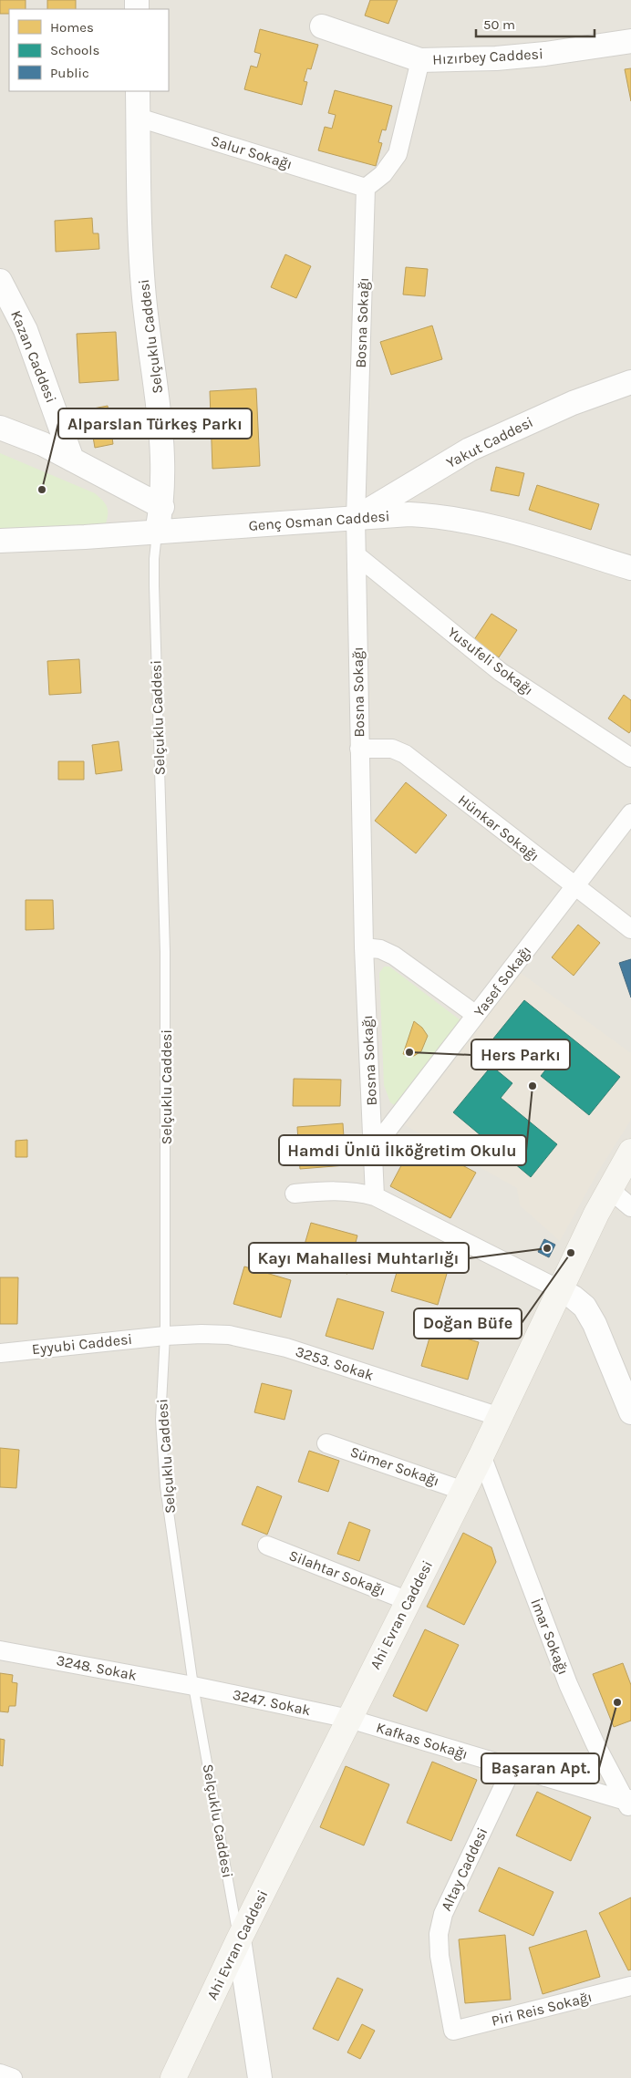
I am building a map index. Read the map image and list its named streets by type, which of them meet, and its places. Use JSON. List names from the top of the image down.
{
  "streets": {
    "main road": ["Ahi Evran Caddesi"],
    "street": [
      "Hızırbey Caddesi",
      "Salur Sokağı",
      "Bosna Sokağı",
      "Selçuklu Caddesi",
      "Kazan Caddesi",
      "Yakut Caddesi",
      "Genç Osman Caddesi",
      "Yusufeli Sokağı",
      "Hünkar Sokağı",
      "Yasef Sokağı",
      "Eyyubi Caddesi",
      "3253. Sokak",
      "Sümer Sokağı",
      "Silahtar Sokağı",
      "İmar Sokağı",
      "3248. Sokak",
      "3247. Sokak",
      "Kafkas Sokağı",
      "Altay Caddesi",
      "Piri Reis Sokağı"
    ]
  },
  "crossings": [
    ["Salur Sokağı", "Bosna Sokağı"],
    ["Salur Sokağı", "Selçuklu Caddesi"],
    ["Bosna Sokağı", "Yakut Caddesi"],
    ["Bosna Sokağı", "Genç Osman Caddesi"],
    ["Bosna Sokağı", "Yusufeli Sokağı"],
    ["Bosna Sokağı", "Hünkar Sokağı"],
    ["Bosna Sokağı", "Yasef Sokağı"],
    ["Selçuklu Caddesi", "Genç Osman Caddesi"],
    ["Selçuklu Caddesi", "Eyyubi Caddesi"],
    ["Selçuklu Caddesi", "3253. Sokak"],
    ["Selçuklu Caddesi", "Ahi Evran Caddesi"],
    ["Selçuklu Caddesi", "3248. Sokak"],
    ["Selçuklu Caddesi", "3247. Sokak"],
    ["Yakut Caddesi", "Genç Osman Caddesi"],
    ["Hünkar Sokağı", "Yasef Sokağı"],
    ["Eyyubi Caddesi", "3253. Sokak"],
    ["3253. Sokak", "Ahi Evran Caddesi"],
    ["Sümer Sokağı", "Ahi Evran Caddesi"],
    ["Silahtar Sokağı", "Ahi Evran Caddesi"],
    ["Ahi Evran Caddesi", "İmar Sokağı"],
    ["Ahi Evran Caddesi", "3247. Sokak"],
    ["Ahi Evran Caddesi", "Kafkas Sokağı"],
    ["İmar Sokağı", "Kafkas Sokağı"],
    ["3248. Sokak", "3247. Sokak"],
    ["3247. Sokak", "Kafkas Sokağı"],
    ["Kafkas Sokağı", "Altay Caddesi"],
    ["Altay Caddesi", "Piri Reis Sokağı"]
  ],
  "places": [
    "Alparslan Türkeş Parkı",
    "Hers Parkı",
    "Hamdi Ünlü İlköğretim Okulu",
    "Kayı Mahallesi Muhtarlığı",
    "Doğan Büfe",
    "Başaran Apt."
  ],
  "legend": ["Homes", "Schools", "Public"],
  "scale_bar": "50 m"
}
